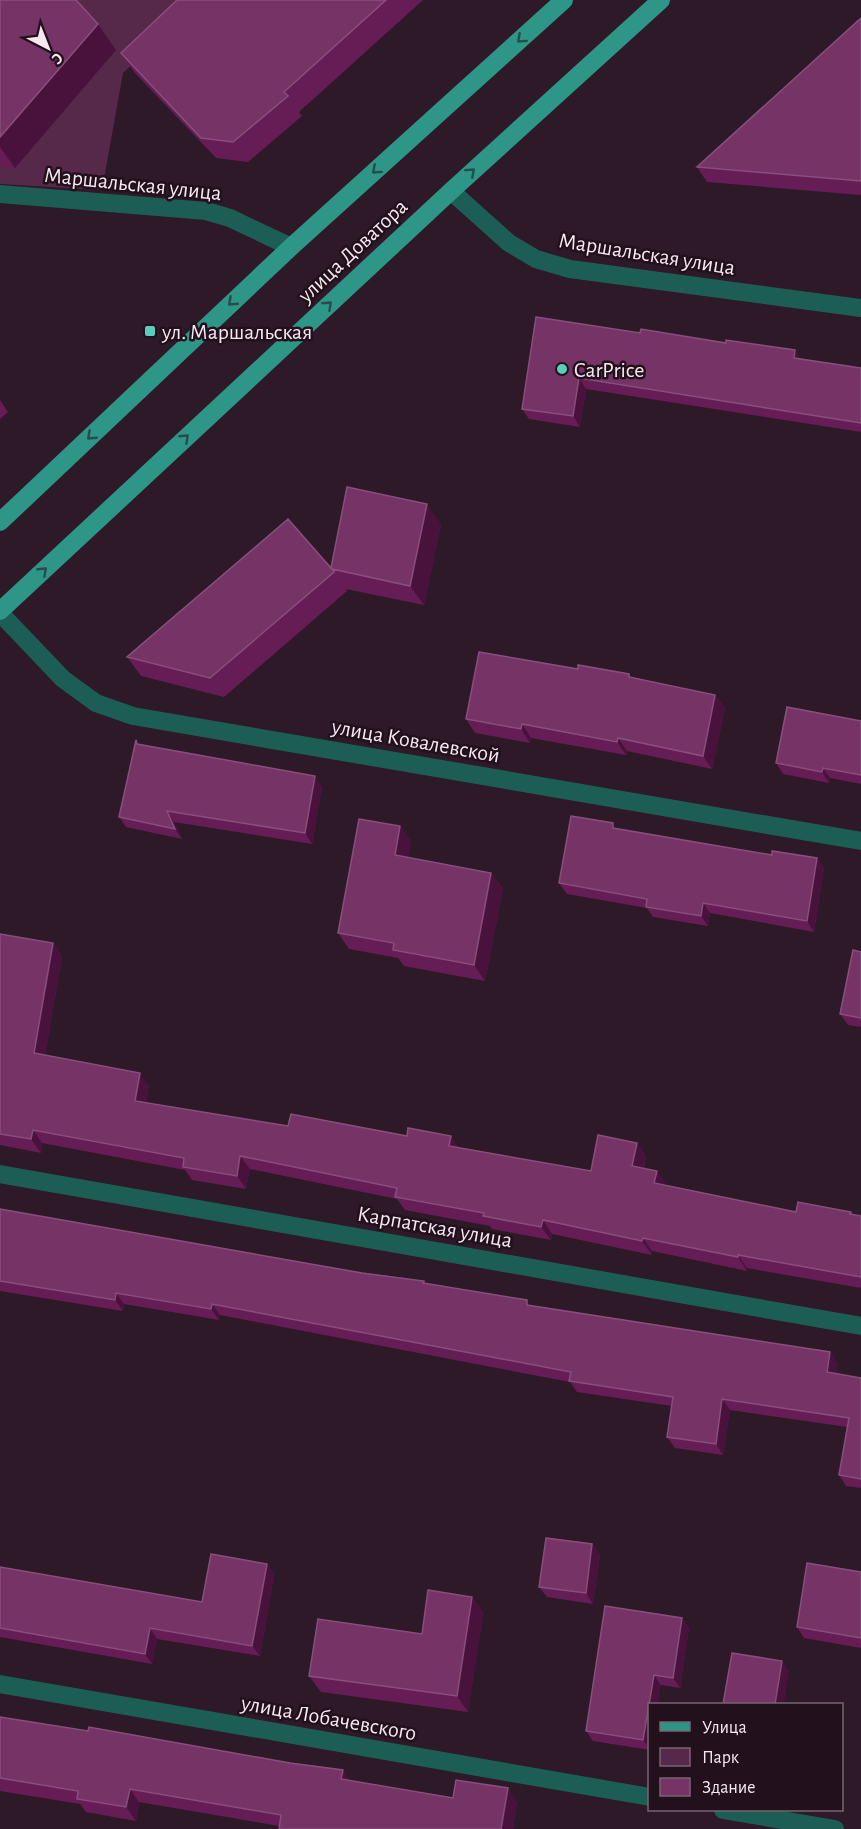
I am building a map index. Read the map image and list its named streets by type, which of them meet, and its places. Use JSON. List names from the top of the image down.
{
  "streets": {
    "main road": ["улица Доватора"],
    "street": [
      "Маршальская улица",
      "улица Ковалевской",
      "Карпатская улица",
      "улица Лобачевского"
    ]
  },
  "crossings": [
    ["Маршальская улица", "улица Доватора"],
    ["улица Доватора", "улица Ковалевской"]
  ],
  "places": {
    "transit": ["ул. Маршальская"],
    "other": ["CarPrice"]
  },
  "legend": ["Улица", "Парк", "Здание"],
  "north": "bottom right"
}
